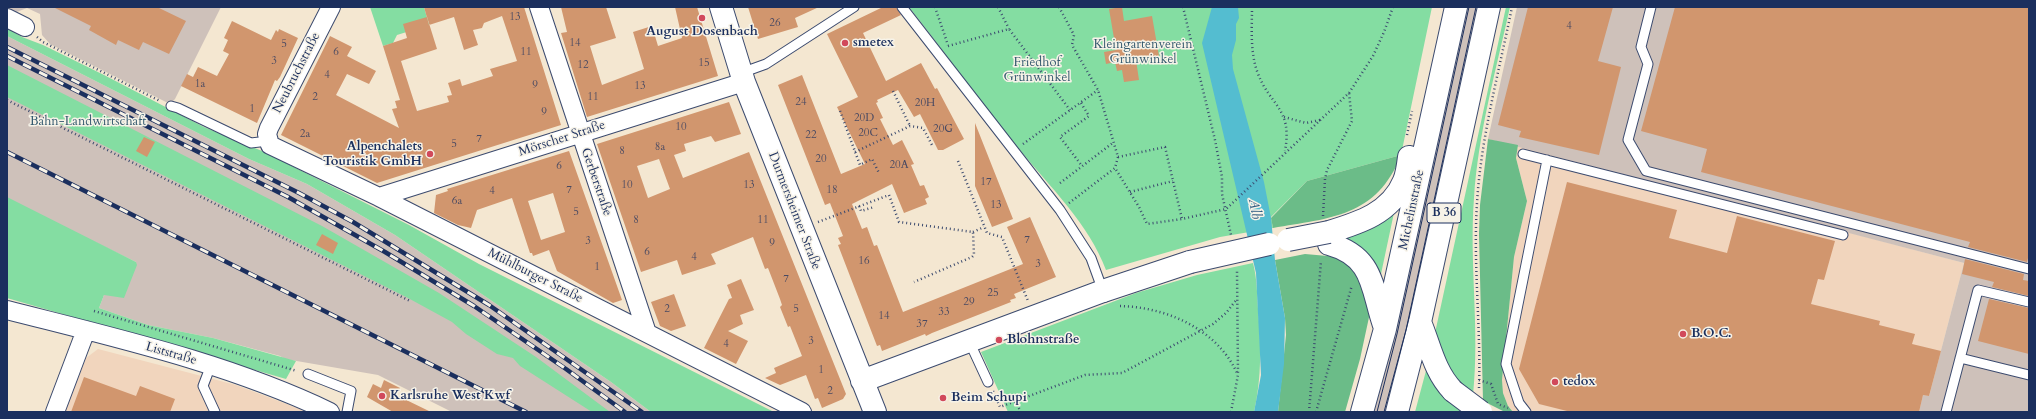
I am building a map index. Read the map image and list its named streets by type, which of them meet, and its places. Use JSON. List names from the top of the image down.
{
  "streets": {
    "main road": ["Michelinstraße", "Durmersheimer Straße", "B 36"],
    "street": [
      "Neubruchstraße",
      "Mörscher Straße",
      "Gerberstraße",
      "Mühlburger Straße",
      "Liststraße"
    ]
  },
  "crossings": [
    ["Neubruchstraße", "Mühlburger Straße"],
    ["Mörscher Straße", "Gerberstraße"],
    ["Mörscher Straße", "Durmersheimer Straße"],
    ["Mörscher Straße", "Mühlburger Straße"],
    ["Gerberstraße", "Mühlburger Straße"]
  ],
  "water": ["Alb"],
  "parks": ["Kleingartenverein Grünwinkel", "Friedhof Grünwinkel", "Bahn-Landwirtschaft"],
  "places": [
    "August Dosenbach",
    "smetex",
    "Alpenchalets Touristik GmbH",
    "B.O.C.",
    "Blohnstraße",
    "tedox",
    "Karlsruhe West Kwf",
    "Beim Schupi"
  ],
  "house_numbers": [
    "13",
    "26",
    "4",
    "14",
    "5",
    "6",
    "11",
    "3",
    "15",
    "12",
    "4",
    "1a",
    "9",
    "13",
    "2",
    "11",
    "24",
    "20H",
    "1",
    "9",
    "20D",
    "10",
    "20G",
    "20C",
    "2a",
    "22",
    "7",
    "5",
    "8a",
    "8",
    "20",
    "20A",
    "6",
    "17",
    "10",
    "13",
    "7",
    "18",
    "4",
    "6a",
    "13",
    "5",
    "8",
    "11",
    "7",
    "3",
    "9",
    "6",
    "4",
    "16",
    "3",
    "1",
    "7",
    "25",
    "29",
    "2",
    "5",
    "33",
    "14",
    "37",
    "3",
    "4",
    "1",
    "2"
  ]
}
